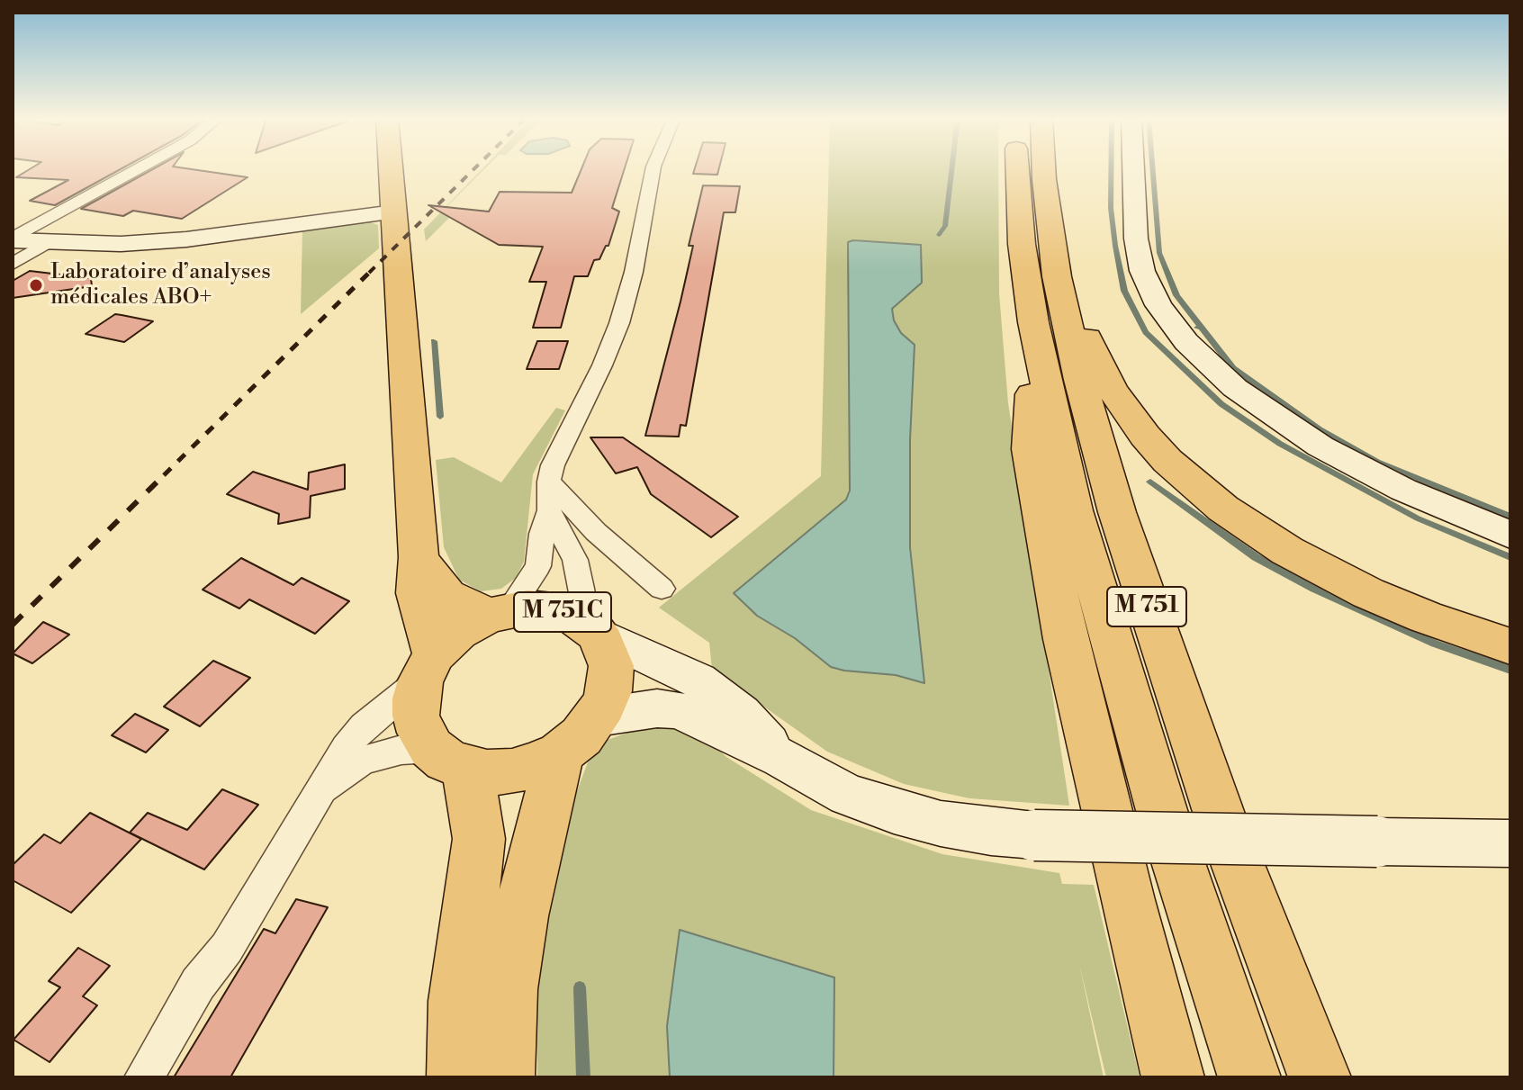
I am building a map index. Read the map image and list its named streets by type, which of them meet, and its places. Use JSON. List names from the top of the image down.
{
  "streets": {
    "main road": ["M 751", "M 751C"]
  },
  "places": ["Laboratoire d’analyses médicales ABO+"]
}
